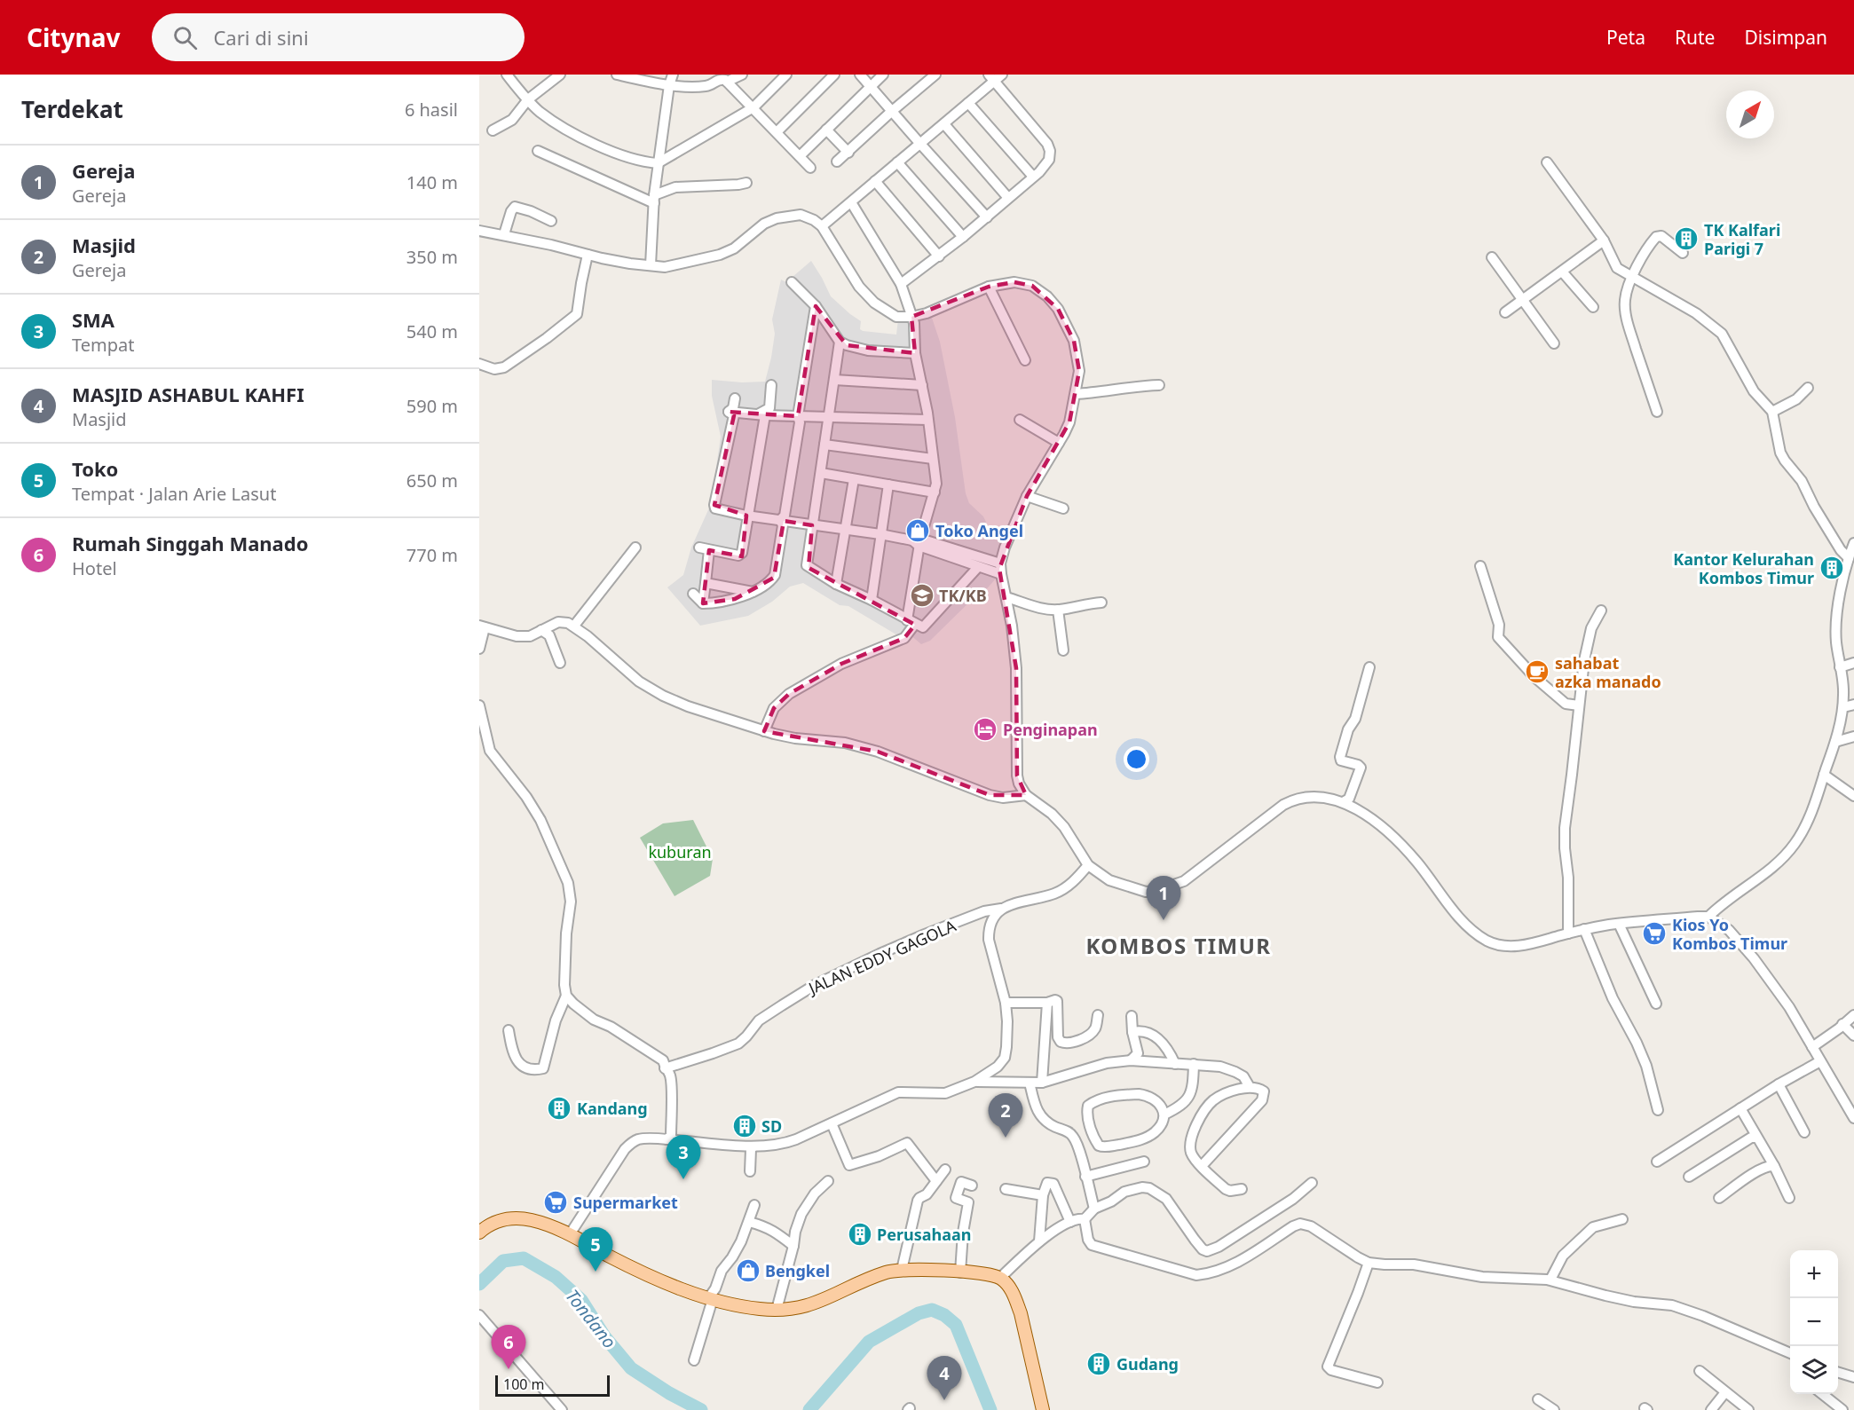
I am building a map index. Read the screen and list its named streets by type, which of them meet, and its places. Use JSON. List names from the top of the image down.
{
  "streets": {
    "street": ["JALAN EDDY GAGOLA"]
  },
  "districts": ["KOMBOS TIMUR"],
  "water": ["Tondano"],
  "parks": ["kuburan"],
  "places": {
    "building": [
      "TK Kalfari Parigi 7",
      "Kantor Kelurahan Kombos Timur",
      "Kandang",
      "SD",
      "Perusahaan",
      "Gudang"
    ],
    "shop": ["Toko Angel", "Bengkel"],
    "school or university": ["TK/KB"],
    "cafe": ["sahabat azka manado"],
    "hotel": ["Penginapan"],
    "supermarket": ["Kios Yo Kombos Timur", "Supermarket"]
  },
  "scale_bar": "100 m",
  "north": "top right",
  "page": {
    "header": "Citynav",
    "search": "Cari di sini",
    "nav": ["Peta", "Rute", "Disimpan"],
    "heading": ["Terdekat", "6 hasil"],
    "list": [
      {
        "mark": "1",
        "name": "Gereja",
        "note": "Gereja",
        "value": "140 m"
      },
      {
        "mark": "2",
        "name": "Masjid",
        "note": "Gereja",
        "value": "350 m"
      },
      {
        "mark": "3",
        "name": "SMA",
        "note": "Tempat",
        "value": "540 m"
      },
      {
        "mark": "4",
        "name": "MASJID ASHABUL KAHFI",
        "note": "Masjid",
        "value": "590 m"
      },
      {
        "mark": "5",
        "name": "Toko",
        "note": "Tempat · Jalan Arie Lasut",
        "value": "650 m"
      },
      {
        "mark": "6",
        "name": "Rumah Singgah Manado",
        "note": "Hotel",
        "value": "770 m"
      }
    ],
    "pins": [
      "1",
      "2",
      "3",
      "5",
      "6",
      "4"
    ],
    "map_buttons": ["+", "−"],
    "scale": "100 m"
  }
}
